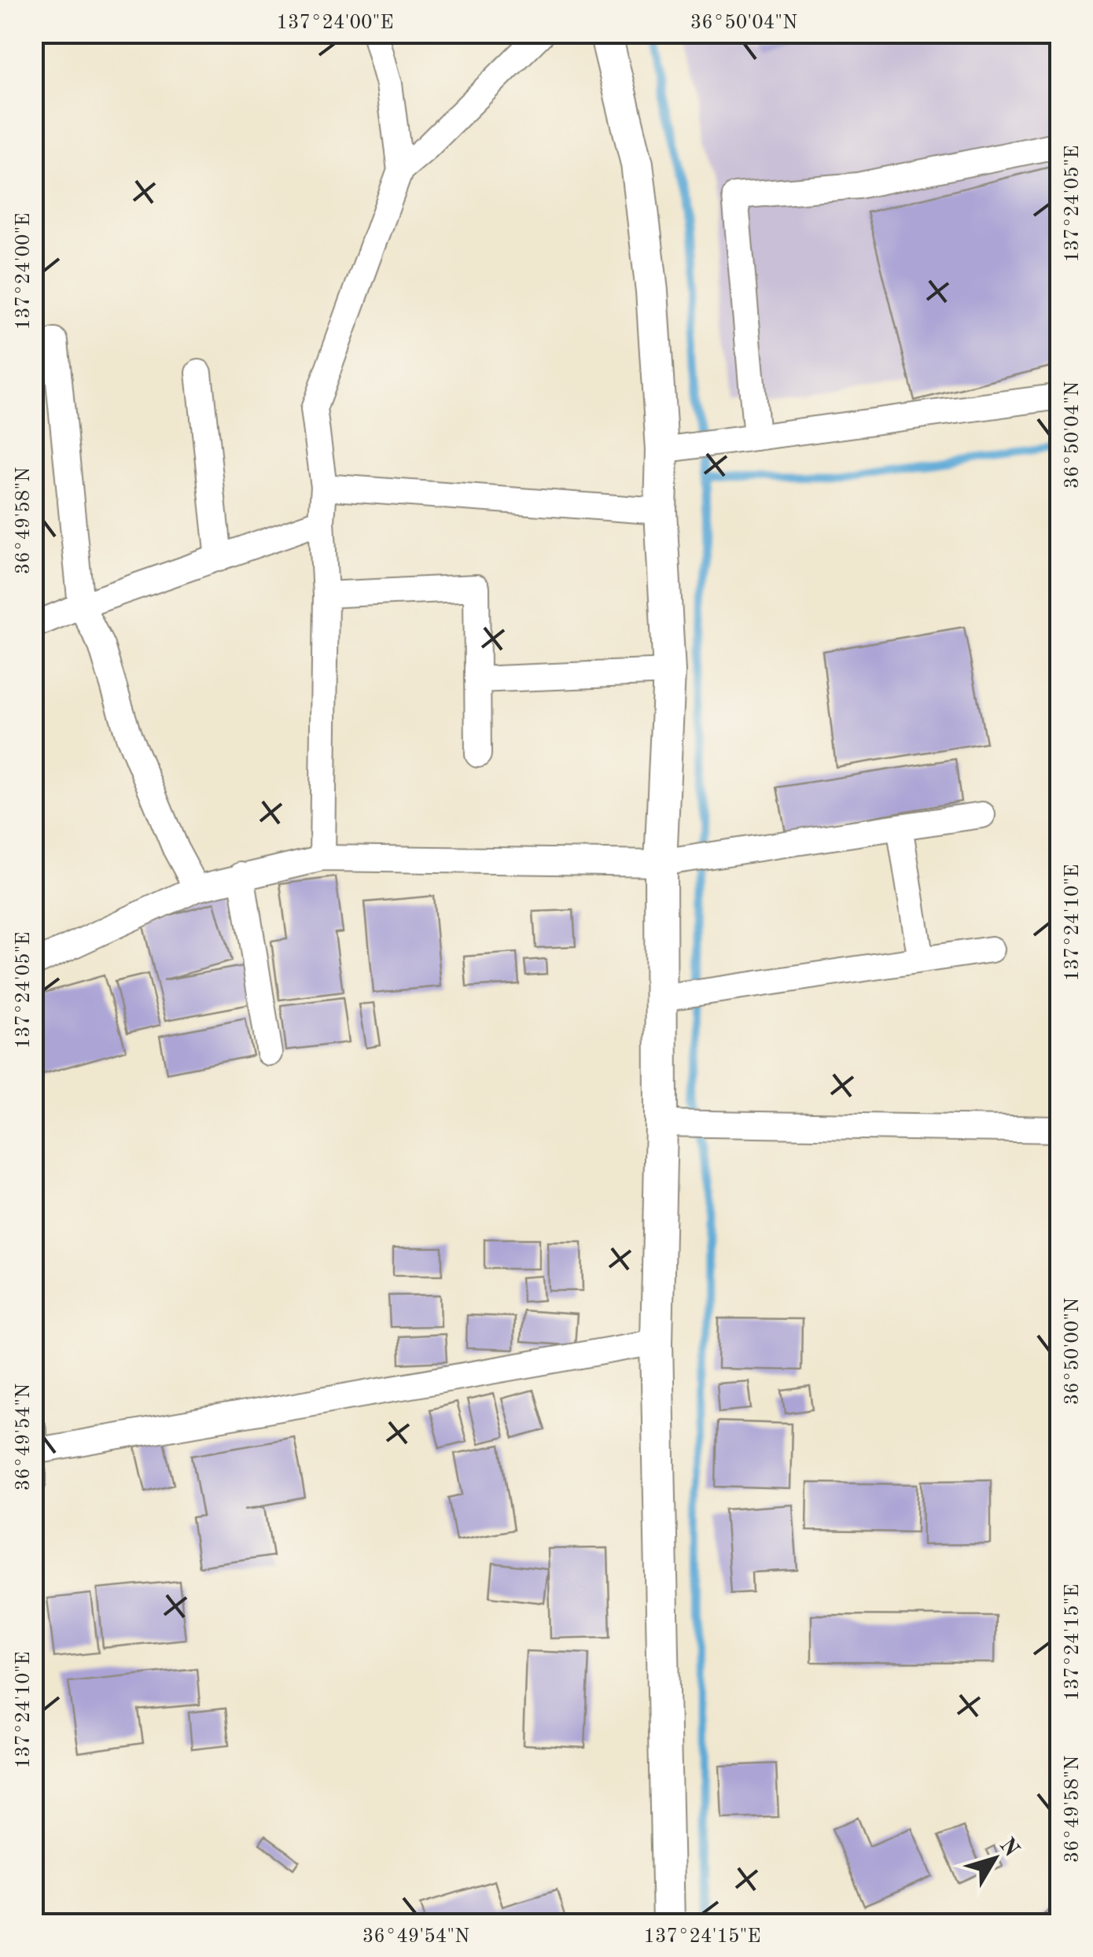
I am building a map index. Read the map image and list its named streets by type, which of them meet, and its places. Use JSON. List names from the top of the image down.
{
  "north": "top right",
  "coordinates": [
    "137°24'00\"E",
    "36°50'04\"N",
    "137°24'05\"E",
    "36°49'58\"N",
    "137°24'10\"E",
    "36°50'00\"N",
    "36°49'54\"N",
    "137°24'15\"E"
  ]
}
